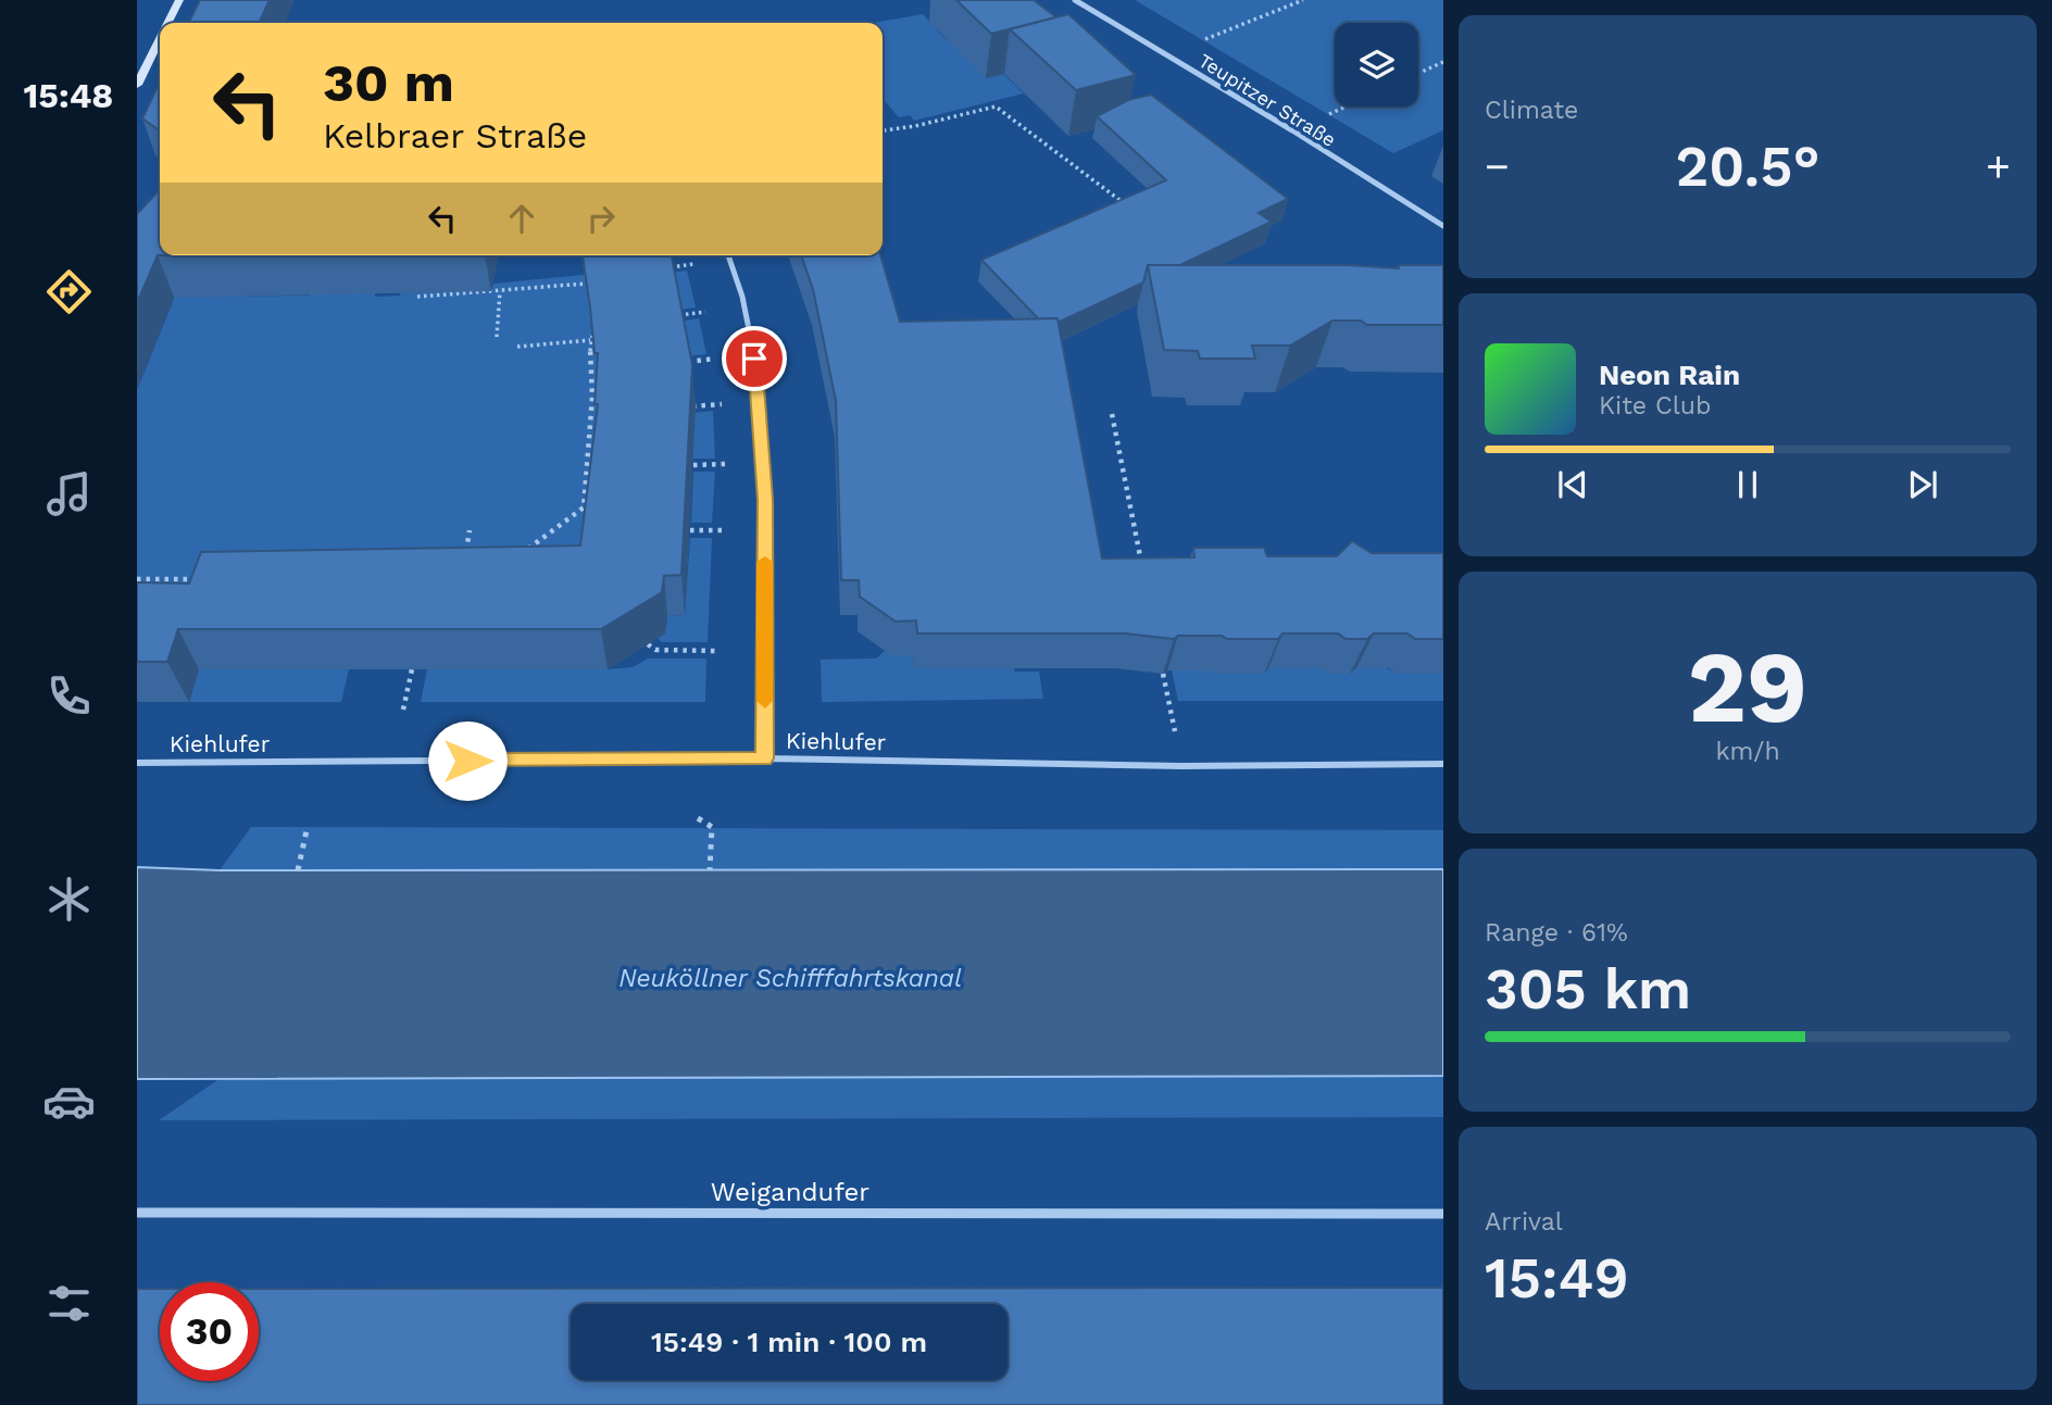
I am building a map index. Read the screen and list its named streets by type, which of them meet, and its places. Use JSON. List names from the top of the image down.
{
  "streets": {
    "street": ["Teupitzer Straße", "Kiehlufer", "Weigandufer"]
  },
  "water": ["Neuköllner Schifffahrtskanal"],
  "page": {
    "tabs": "15:48",
    "tile": [
      "Climate",
      ["29", "km/h"],
      ["Range · 61%", "305 km"],
      ["Arrival", "15:49"]
    ],
    "turn": ["30 m", "Kelbraer Straße"],
    "heat": ["−", "20.5°", "+"],
    "song": ["Neon Rain", "Kite Club"],
    "limit": "30",
    "trip": "15:49 · 1 min · 100 m"
  }
}
